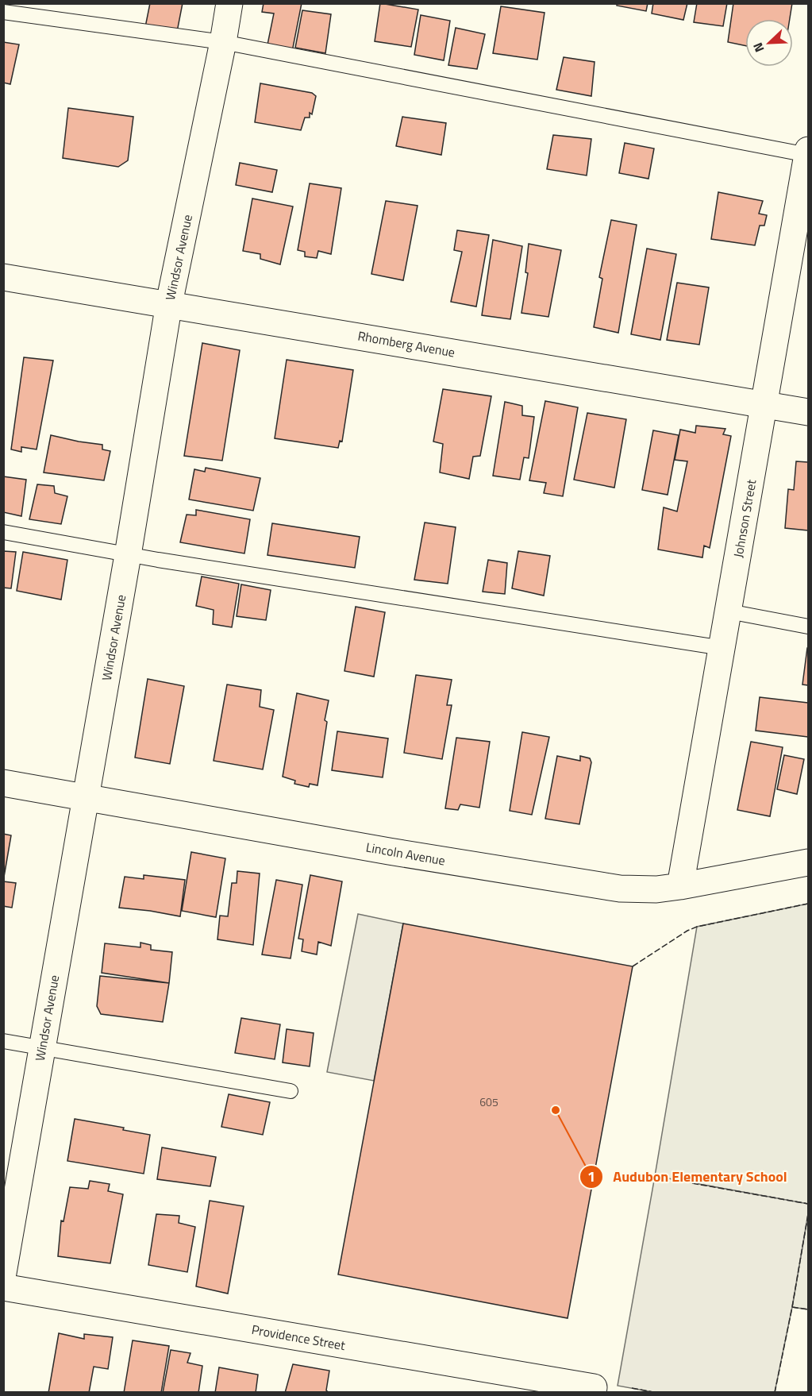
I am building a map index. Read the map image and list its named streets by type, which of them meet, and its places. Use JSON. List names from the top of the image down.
{
  "streets": {
    "street": [
      "Windsor Avenue",
      "Rhomberg Avenue",
      "Johnson Street",
      "Lincoln Avenue",
      "Providence Street"
    ]
  },
  "crossings": [
    ["Windsor Avenue", "Rhomberg Avenue"],
    ["Windsor Avenue", "Lincoln Avenue"],
    ["Rhomberg Avenue", "Johnson Street"],
    ["Johnson Street", "Lincoln Avenue"]
  ],
  "places": ["Audubon Elementary School"],
  "house_numbers": ["605"],
  "north": "bottom left"
}
